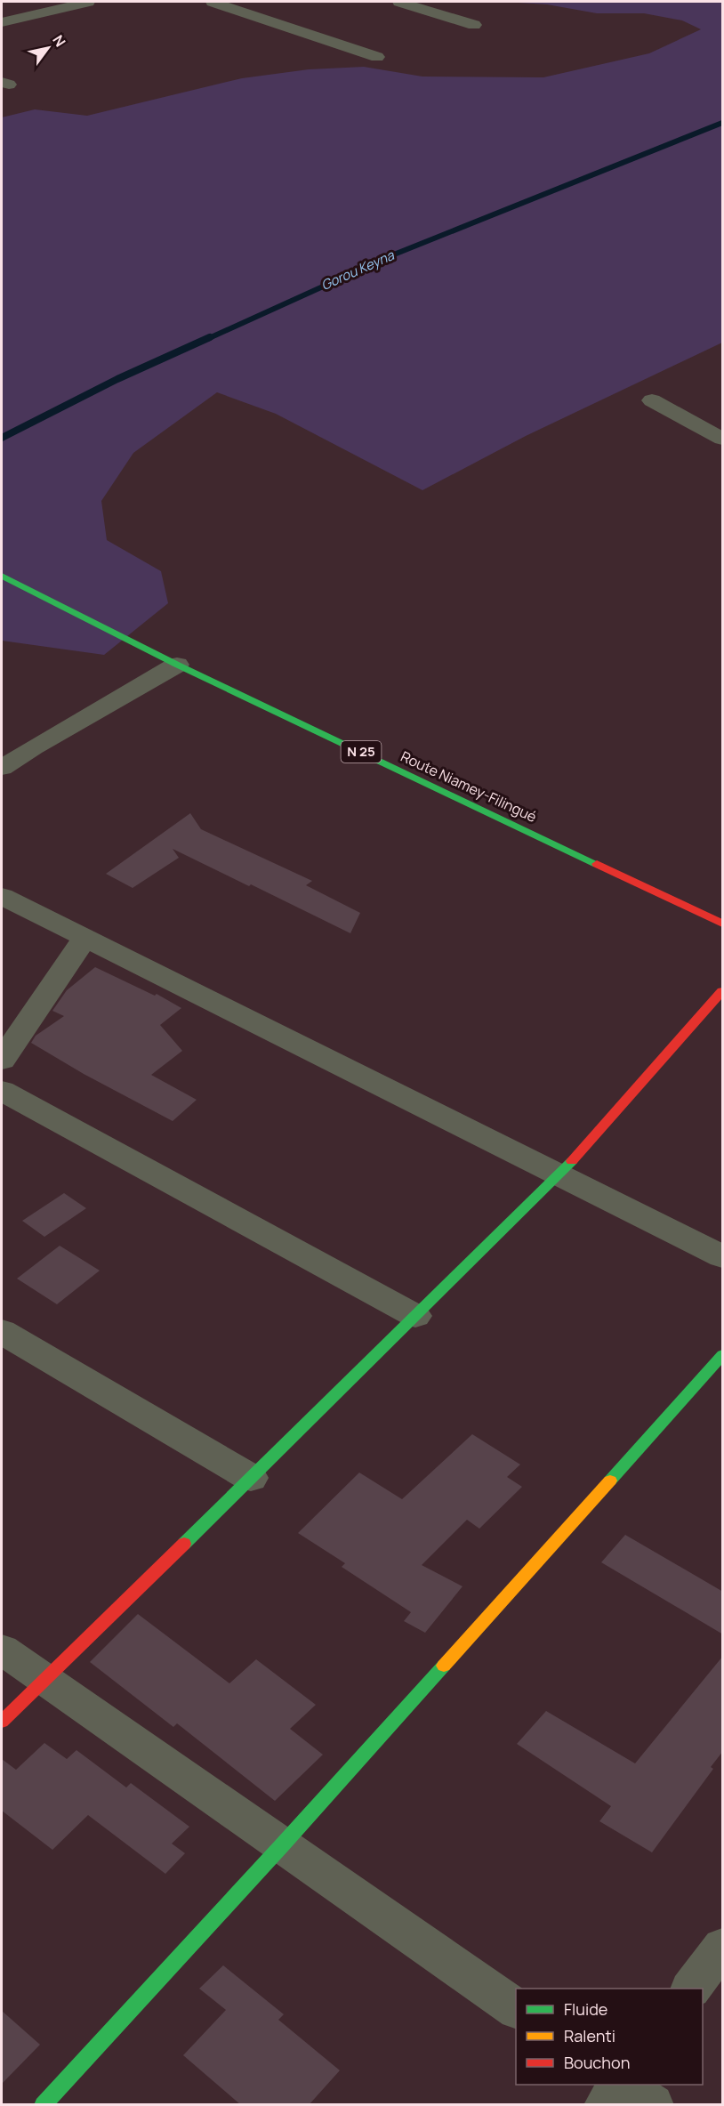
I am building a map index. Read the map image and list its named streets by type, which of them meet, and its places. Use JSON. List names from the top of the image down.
{
  "streets": {
    "street": ["N 25", "Route Niamey-Filingué"]
  },
  "water": ["Gorou Keyna"],
  "legend": ["Fluide", "Ralenti", "Bouchon"],
  "north": "top right"
}
